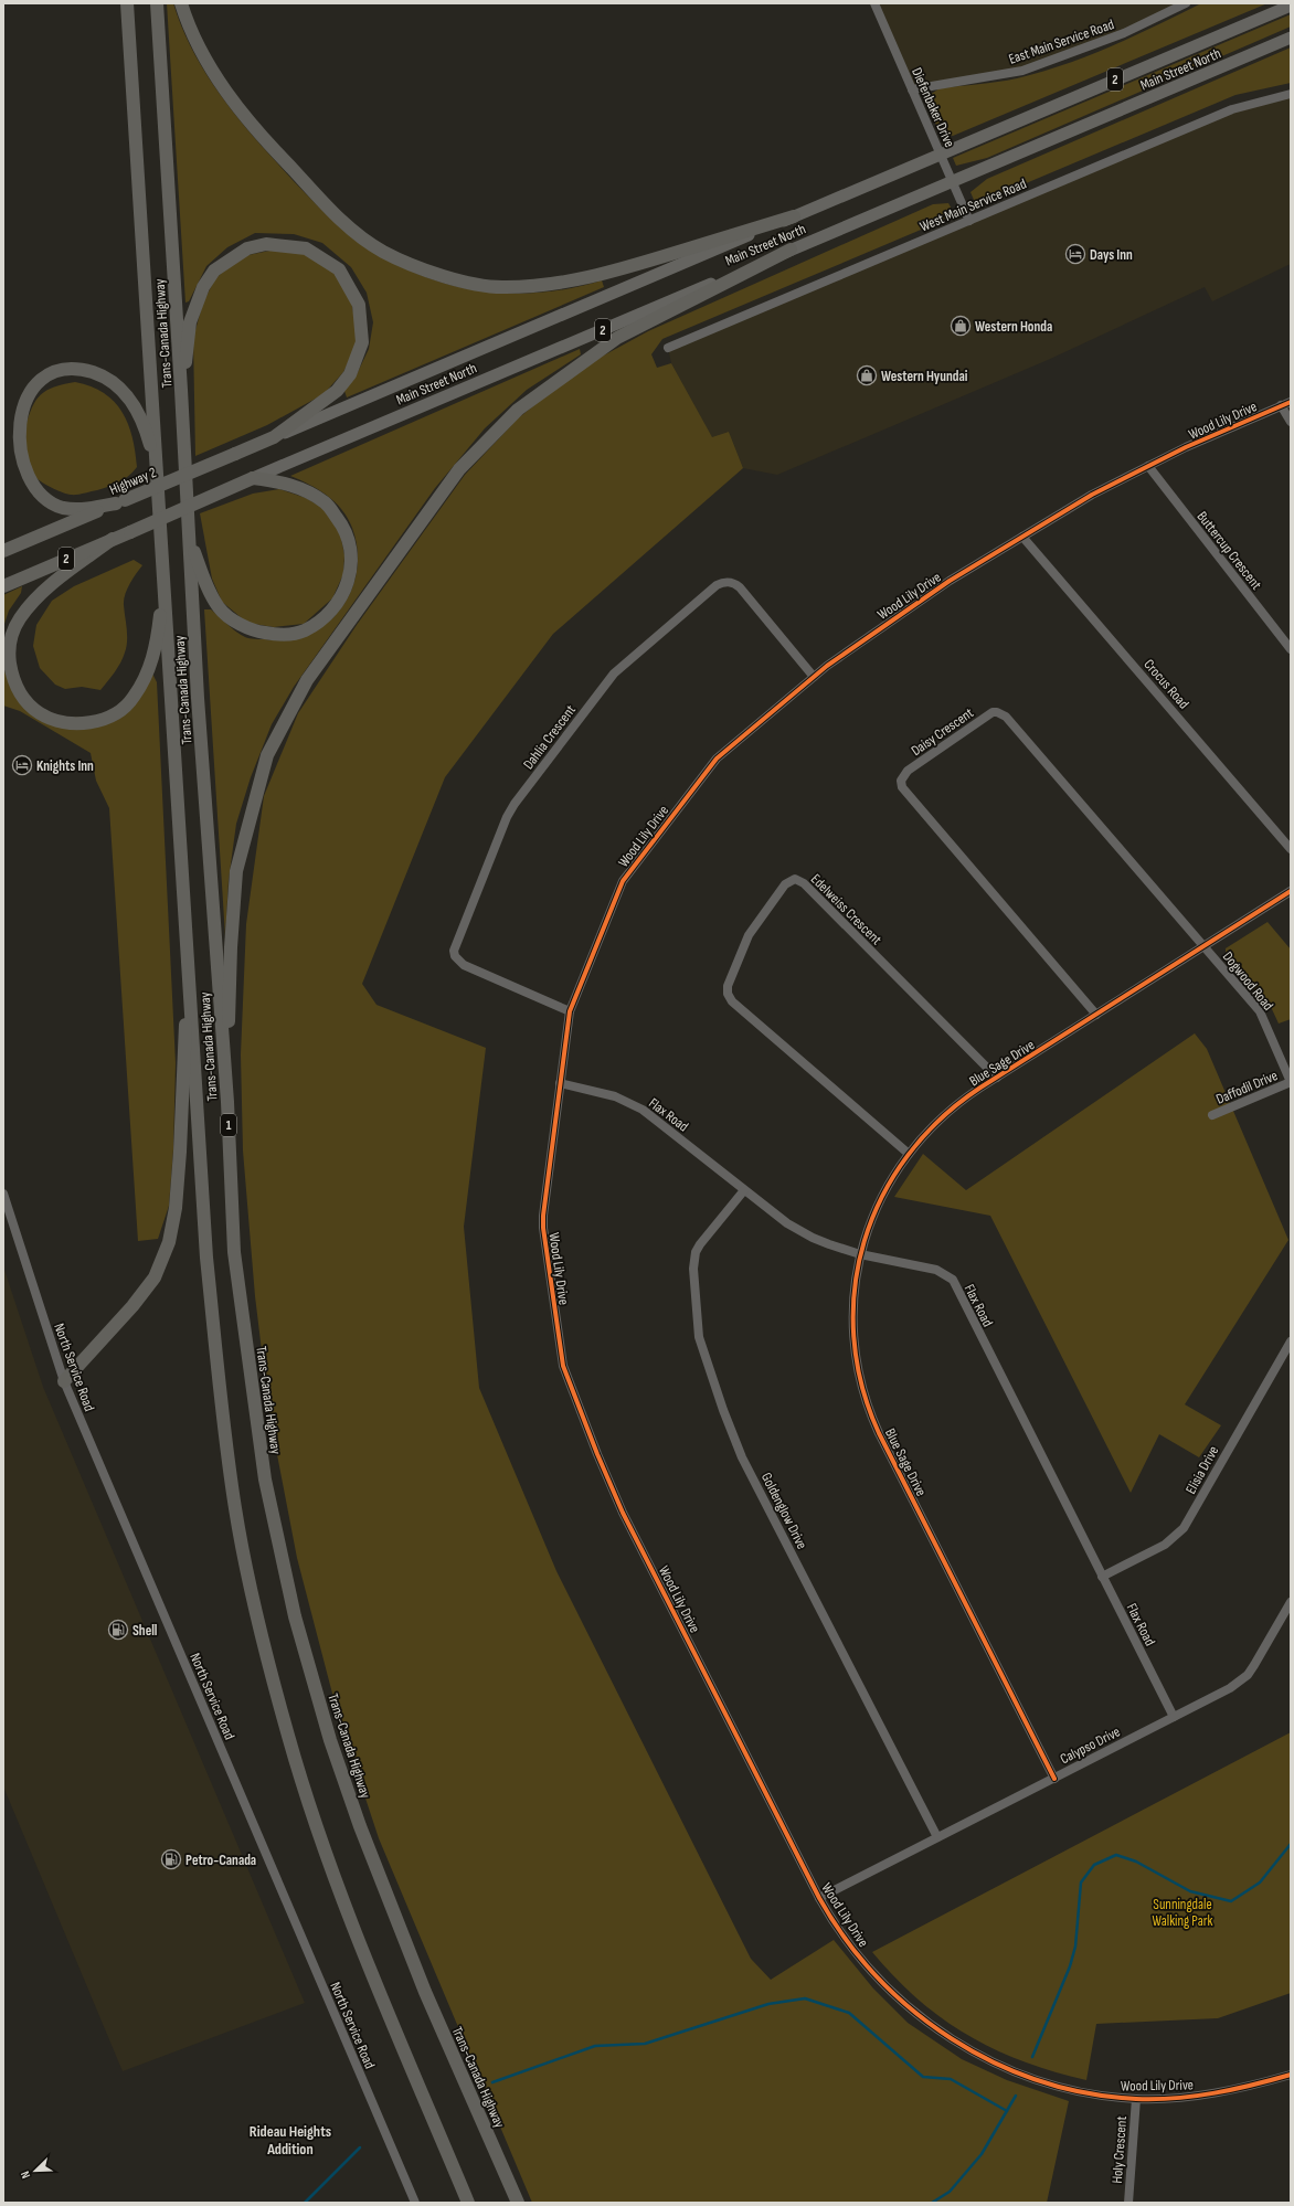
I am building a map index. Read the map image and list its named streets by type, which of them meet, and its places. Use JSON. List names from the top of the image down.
{
  "streets": {
    "highway": [
      "2",
      "Trans-Canada Highway",
      "Highway 2",
      "1"
    ],
    "main road": ["Main Street North"],
    "street": [
      "East Main Service Road",
      "Diefenbaker Drive",
      "West Main Service Road",
      "Wood Lily Drive",
      "Buttercup Crescent",
      "Crocus Road",
      "Daisy Crescent",
      "Dahlia Crescent",
      "Edelweiss Crescent",
      "Dogwood Road",
      "Blue Sage Drive",
      "Daffodil Drive",
      "Flax Road",
      "North Service Road",
      "Elisia Drive",
      "Goldenglow Drive",
      "Calypso Drive",
      "Holy Crescent"
    ]
  },
  "crossings": [
    ["East Main Service Road", "Diefenbaker Drive"],
    ["Main Street North", "2"],
    ["Main Street North", "Diefenbaker Drive"],
    ["Main Street North", "Highway 2"],
    ["Diefenbaker Drive", "West Main Service Road"],
    ["Trans-Canada Highway", "Highway 2"],
    ["Wood Lily Drive", "Buttercup Crescent"],
    ["Wood Lily Drive", "Crocus Road"],
    ["Wood Lily Drive", "Dahlia Crescent"],
    ["Wood Lily Drive", "Flax Road"],
    ["Wood Lily Drive", "Calypso Drive"],
    ["Wood Lily Drive", "Holy Crescent"],
    ["Daisy Crescent", "Dogwood Road"],
    ["Daisy Crescent", "Blue Sage Drive"],
    ["Edelweiss Crescent", "Blue Sage Drive"],
    ["Dogwood Road", "Blue Sage Drive"],
    ["Dogwood Road", "Daffodil Drive"],
    ["Blue Sage Drive", "Flax Road"],
    ["Blue Sage Drive", "Calypso Drive"],
    ["Flax Road", "Elisia Drive"],
    ["Flax Road", "Goldenglow Drive"],
    ["Flax Road", "Calypso Drive"],
    ["Goldenglow Drive", "Calypso Drive"]
  ],
  "districts": ["Rideau Heights Addition"],
  "parks": ["Sunningdale Walking Park"],
  "places": {
    "hotel": ["Days Inn", "Knights Inn"],
    "shop": ["Western Honda", "Western Hyundai"],
    "fuel station": ["Shell", "Petro-Canada"]
  },
  "north": "bottom left"
}
